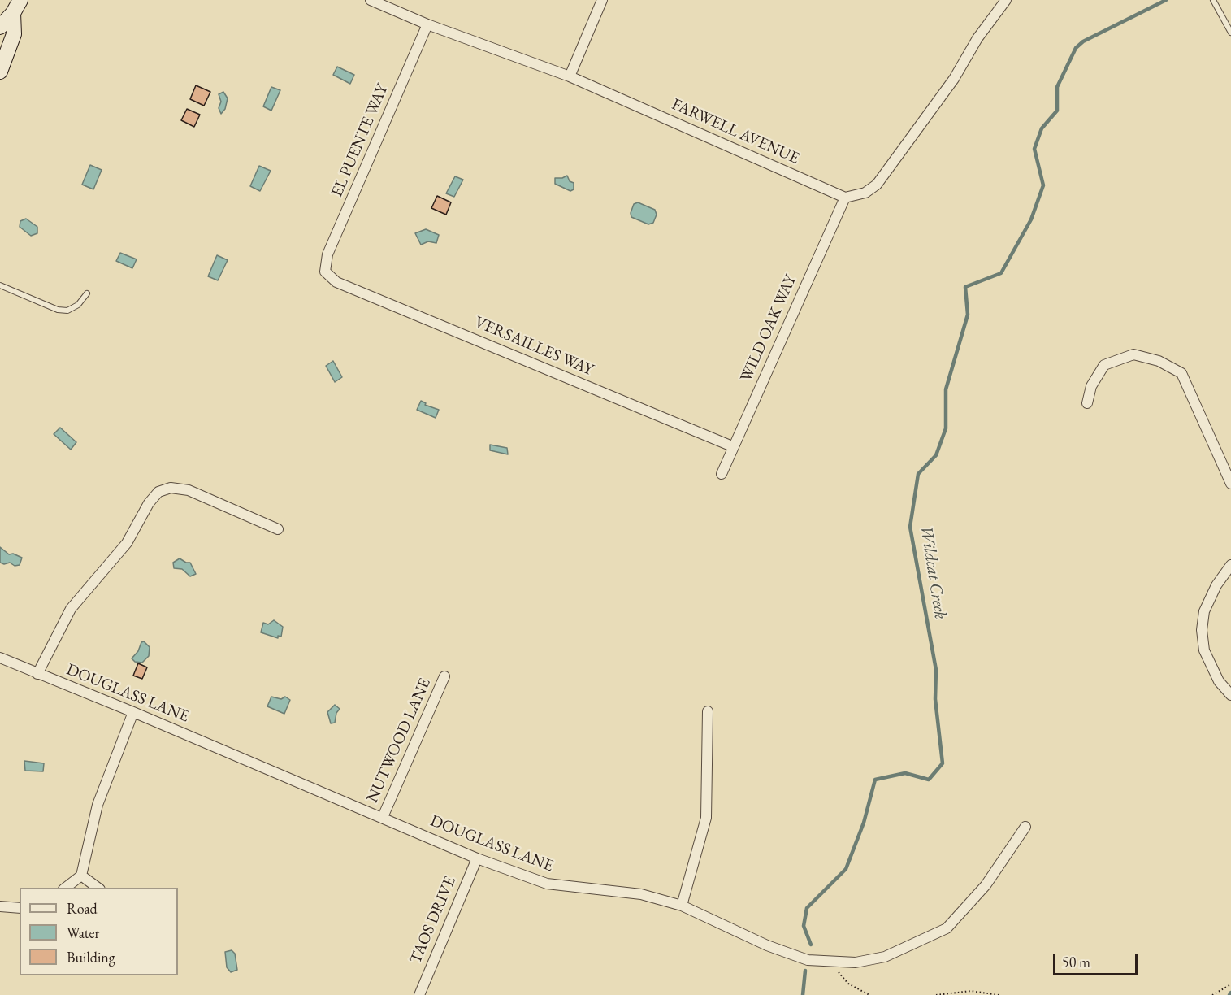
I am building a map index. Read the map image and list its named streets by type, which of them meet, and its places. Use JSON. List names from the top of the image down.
{
  "streets": {
    "street": [
      "FARWELL AVENUE",
      "EL PUENTE WAY",
      "WILD OAK WAY",
      "VERSAILLES WAY",
      "DOUGLASS LANE",
      "NUTWOOD LANE",
      "TAOS DRIVE"
    ]
  },
  "crossings": [
    ["FARWELL AVENUE", "EL PUENTE WAY"],
    ["FARWELL AVENUE", "WILD OAK WAY"],
    ["EL PUENTE WAY", "VERSAILLES WAY"],
    ["WILD OAK WAY", "VERSAILLES WAY"],
    ["DOUGLASS LANE", "NUTWOOD LANE"],
    ["DOUGLASS LANE", "TAOS DRIVE"]
  ],
  "water": ["Wildcat Creek"],
  "legend": ["Road", "Water", "Building"],
  "scale_bar": "50 m"
}
